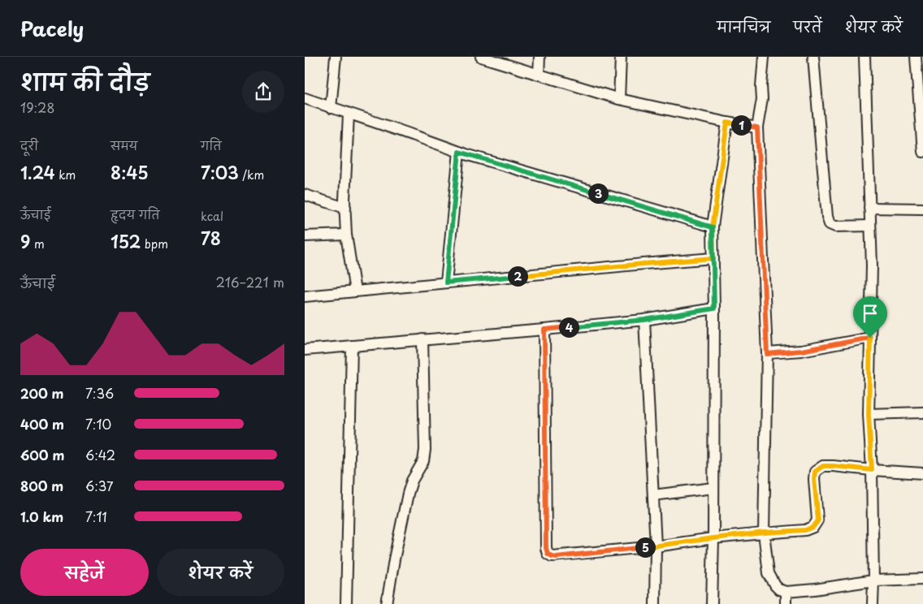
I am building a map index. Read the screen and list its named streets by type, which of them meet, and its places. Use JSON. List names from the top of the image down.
{
  "page": {
    "header": "Pacely",
    "nav": ["मानचित्र", "परतें", "शेयर करें"],
    "heading": ["शाम की दौड़", "19:28"],
    "pins": [
      "1",
      "3",
      "2",
      "4",
      "5"
    ],
    "stats": [
      ["दूरी", "1.24 km"],
      ["समय", "8:45"],
      ["गति", "7:03 /km"],
      ["ऊँचाई", "9 m"],
      ["हृदय गति", "152 bpm"],
      ["kcal", "78"]
    ],
    "chart": ["ऊँचाई", "216–221 m"],
    "list": [
      {
        "name": "200 m",
        "note": "7:36"
      },
      {
        "name": "400 m",
        "note": "7:10"
      },
      {
        "name": "600 m",
        "note": "6:42"
      },
      {
        "name": "800 m",
        "note": "6:37"
      },
      {
        "name": "1.0 km",
        "note": "7:11"
      }
    ],
    "buttons": ["सहेजें", "शेयर करें"]
  }
}
